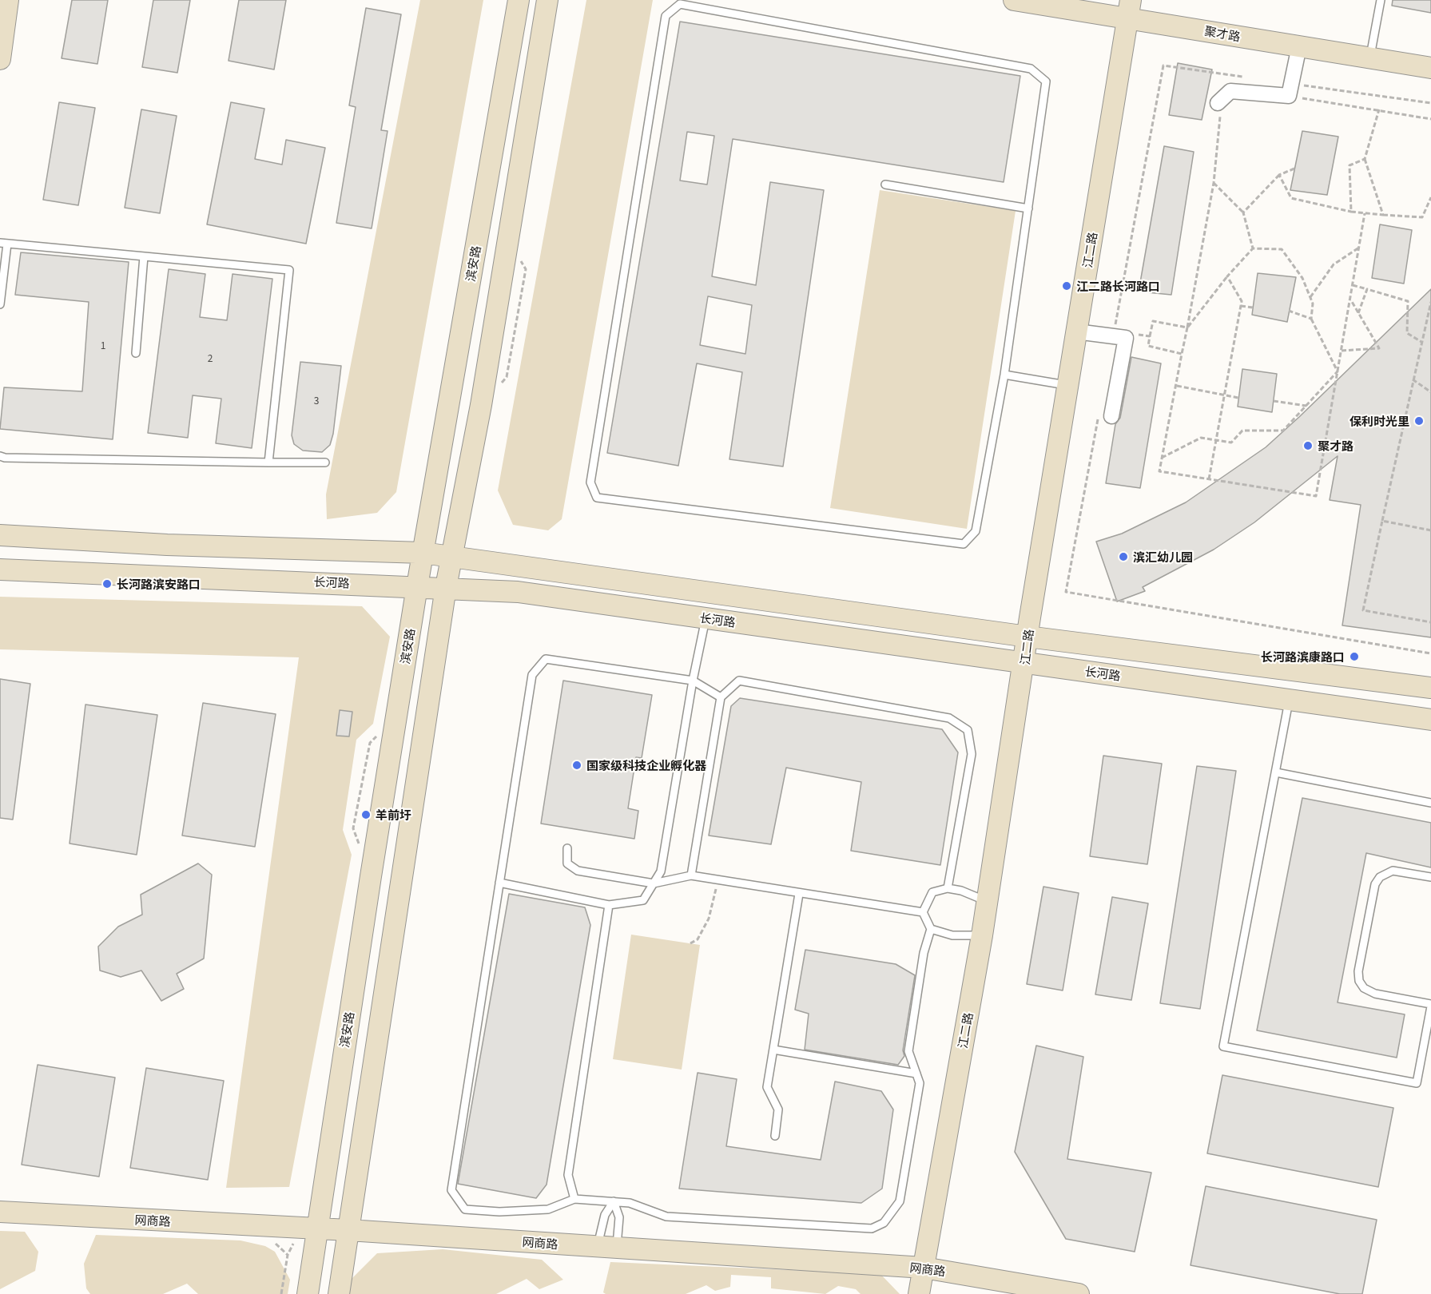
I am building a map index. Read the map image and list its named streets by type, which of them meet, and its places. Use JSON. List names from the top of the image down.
{
  "streets": {
    "main road": [
      "聚才路",
      "江二路",
      "滨安路",
      "长河路",
      "网商路"
    ]
  },
  "crossings": [
    ["聚才路", "江二路"],
    ["江二路", "长河路"],
    ["江二路", "网商路"],
    ["滨安路", "长河路"],
    ["滨安路", "网商路"]
  ],
  "places": [
    "江二路长河路口",
    "保利时光里",
    "聚才路",
    "滨汇幼儿园",
    "长河路滨安路口",
    "长河路滨康路口",
    "国家级科技企业孵化器",
    "羊前圩"
  ],
  "house_numbers": ["1", "2", "3"]
}
